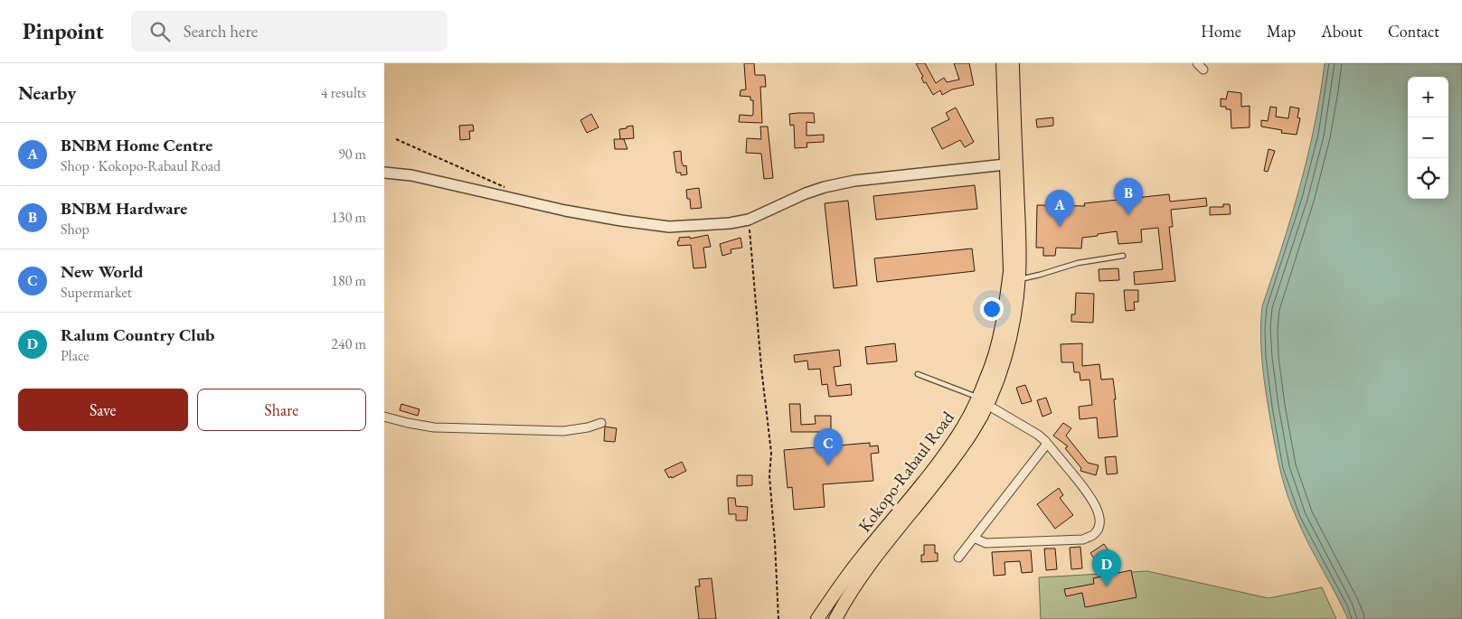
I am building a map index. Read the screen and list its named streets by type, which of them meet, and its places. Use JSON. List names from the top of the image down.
{
  "streets": {
    "main road": ["Kokopo-Rabaul Road"]
  },
  "page": {
    "header": "Pinpoint",
    "search": "Search here",
    "nav": [
      "Home",
      "Map",
      "About",
      "Contact"
    ],
    "heading": ["Nearby", "4 results"],
    "map_buttons": ["+", "−"],
    "list": [
      {
        "mark": "A",
        "name": "BNBM Home Centre",
        "note": "Shop · Kokopo-Rabaul Road",
        "value": "90 m"
      },
      {
        "mark": "B",
        "name": "BNBM Hardware",
        "note": "Shop",
        "value": "130 m"
      },
      {
        "mark": "C",
        "name": "New World",
        "note": "Supermarket",
        "value": "180 m"
      },
      {
        "mark": "D",
        "name": "Ralum Country Club",
        "note": "Place",
        "value": "240 m"
      }
    ],
    "pins": [
      "B",
      "A",
      "C",
      "D"
    ],
    "buttons": ["Save", "Share"]
  }
}
